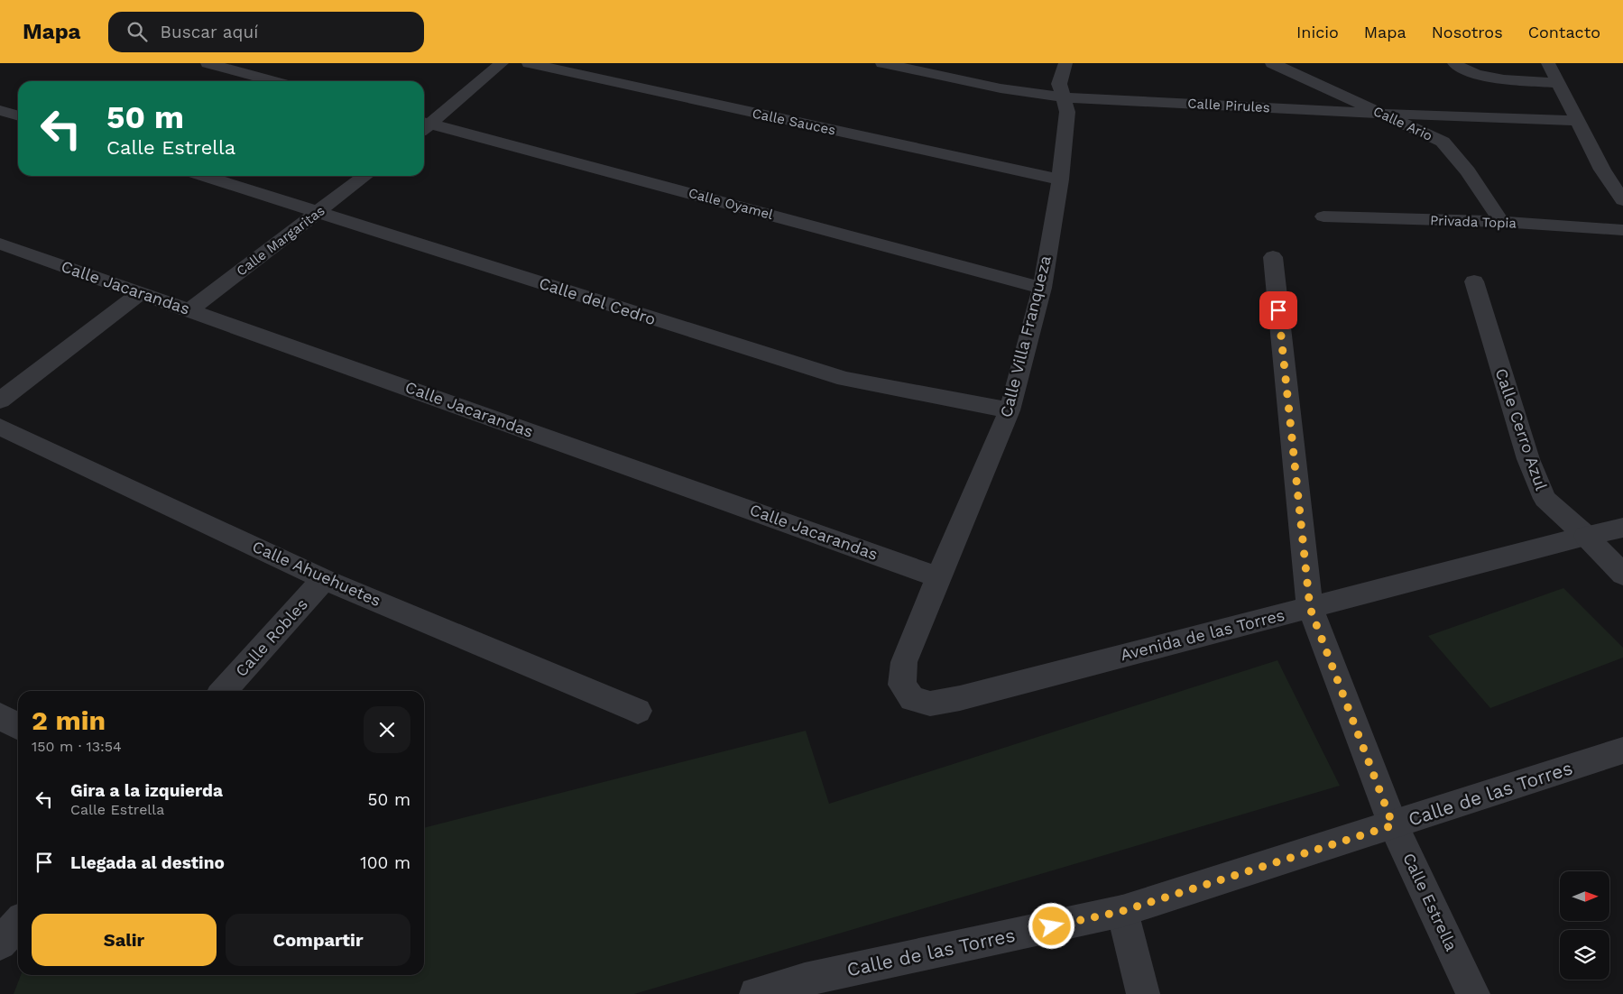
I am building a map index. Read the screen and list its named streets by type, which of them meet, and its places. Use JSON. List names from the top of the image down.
{
  "streets": {
    "street": [
      "Calle Pirules",
      "Calle Sauces",
      "Calle Ario",
      "Calle Oyamel",
      "Privada Topia",
      "Calle Margaritas",
      "Calle Jacarandas",
      "Calle del Cedro",
      "Calle Villa Franqueza",
      "Calle Cerro Azul",
      "Calle Ahuehuetes",
      "Avenida de las Torres",
      "Calle Robles",
      "Calle de las Torres",
      "Calle Estrella"
    ]
  },
  "crossings": [
    ["Calle Pirules", "Calle Ario"],
    ["Calle Pirules", "Calle Villa Franqueza"],
    ["Calle Sauces", "Calle Villa Franqueza"],
    ["Calle Ario", "Privada Topia"],
    ["Calle Oyamel", "Calle Villa Franqueza"],
    ["Calle Margaritas", "Calle Jacarandas"],
    ["Calle Margaritas", "Calle del Cedro"],
    ["Calle Jacarandas", "Calle Villa Franqueza"],
    ["Calle del Cedro", "Calle Villa Franqueza"],
    ["Calle Villa Franqueza", "Avenida de las Torres"],
    ["Calle Cerro Azul", "Avenida de las Torres"],
    ["Calle Ahuehuetes", "Calle Robles"],
    ["Avenida de las Torres", "Calle Estrella"],
    ["Calle de las Torres", "Calle Estrella"]
  ],
  "north": "right",
  "page": {
    "header": "Mapa",
    "search": "Buscar aquí",
    "nav": [
      "Inicio",
      "Mapa",
      "Nosotros",
      "Contacto"
    ],
    "turn": ["50 m", "Calle Estrella"],
    "heading": ["2 min", "150 m · 13:54"],
    "list": [
      {
        "name": "Gira a la izquierda",
        "note": "Calle Estrella",
        "value": "50 m"
      },
      {
        "name": "Llegada al destino",
        "value": "100 m"
      }
    ],
    "buttons": ["Salir", "Compartir"]
  }
}
